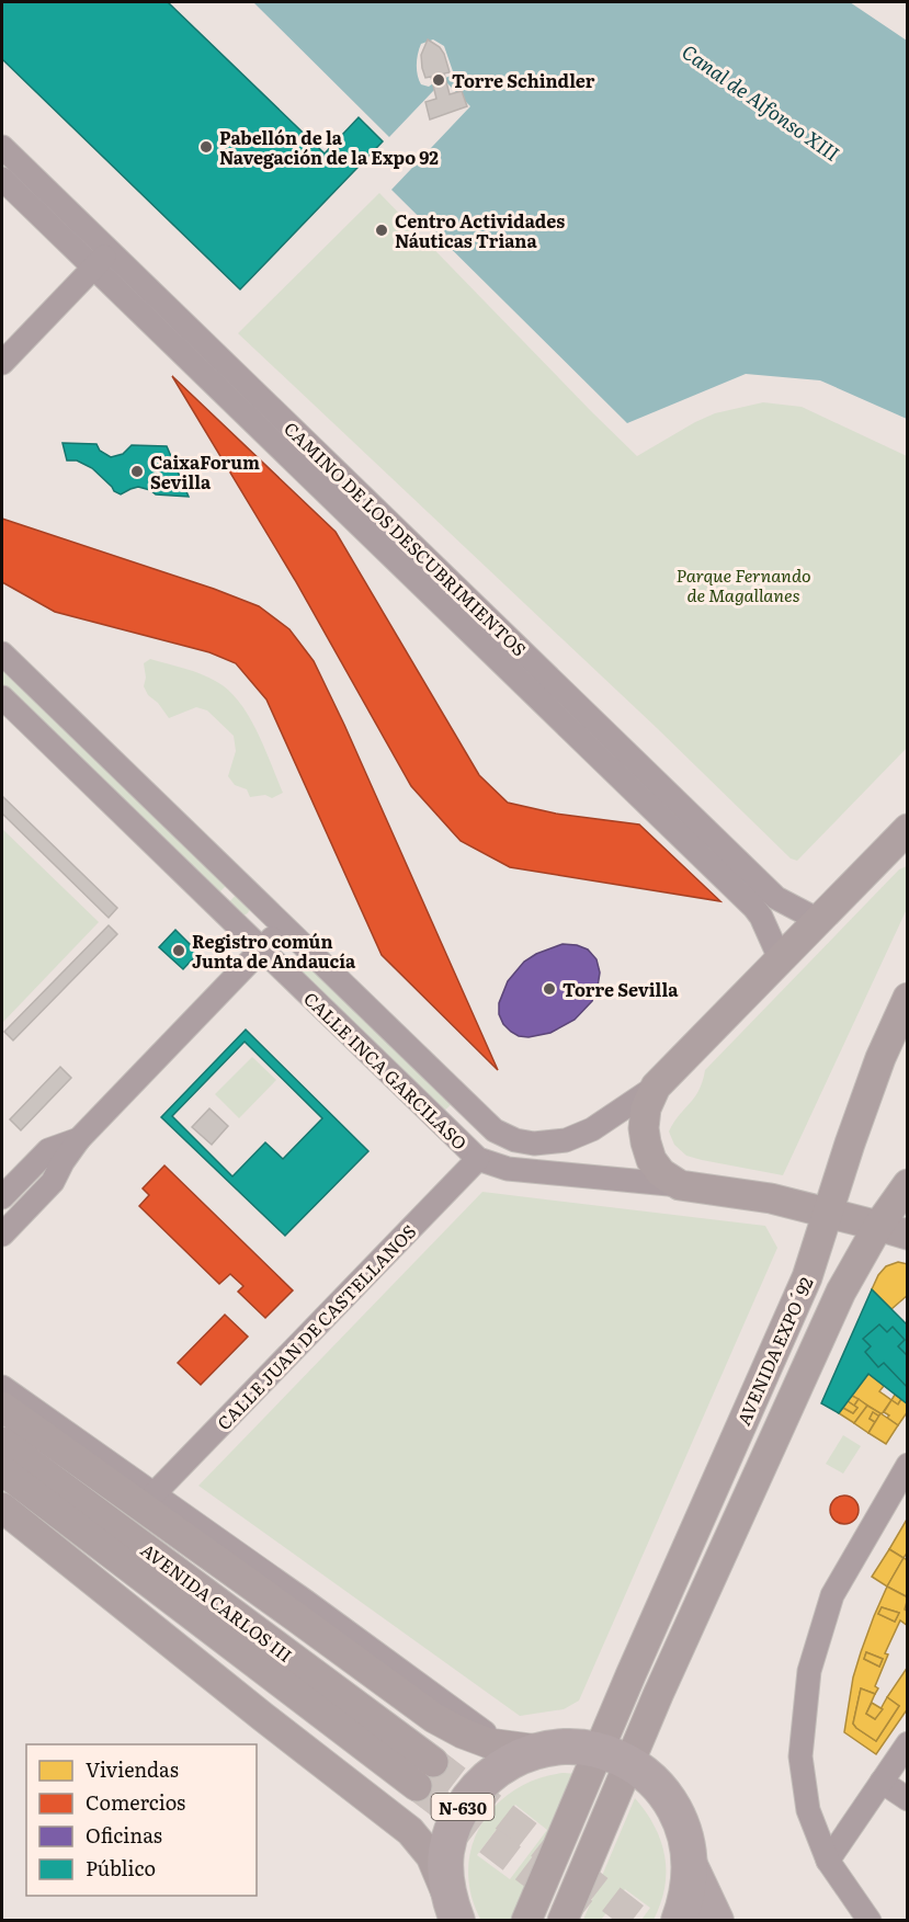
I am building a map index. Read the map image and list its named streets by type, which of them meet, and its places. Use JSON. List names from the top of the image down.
{
  "streets": {
    "highway": ["N-630"],
    "main road": ["CALLE INCA GARCILASO", "AVENIDA EXPO´92", "AVENIDA CARLOS III"],
    "street": ["CAMINO DE LOS DESCUBRIMIENTOS", "CALLE JUAN DE CASTELLANOS"]
  },
  "crossings": [
    ["CALLE INCA GARCILASO", "CALLE JUAN DE CASTELLANOS"],
    ["CALLE INCA GARCILASO", "AVENIDA EXPO´92"],
    ["AVENIDA EXPO´92", "N-630"]
  ],
  "water": ["Canal de Alfonso XIII"],
  "parks": ["Parque Fernando de Magallanes"],
  "places": [
    "Torre Schindler",
    "Pabellón de la Navegación de la Expo 92",
    "Centro Actividades Náuticas Triana",
    "CaixaForum Sevilla",
    "Registro común Junta de Andaucía",
    "Torre Sevilla"
  ],
  "legend": [
    "Viviendas",
    "Comercios",
    "Oficinas",
    "Público"
  ]
}
